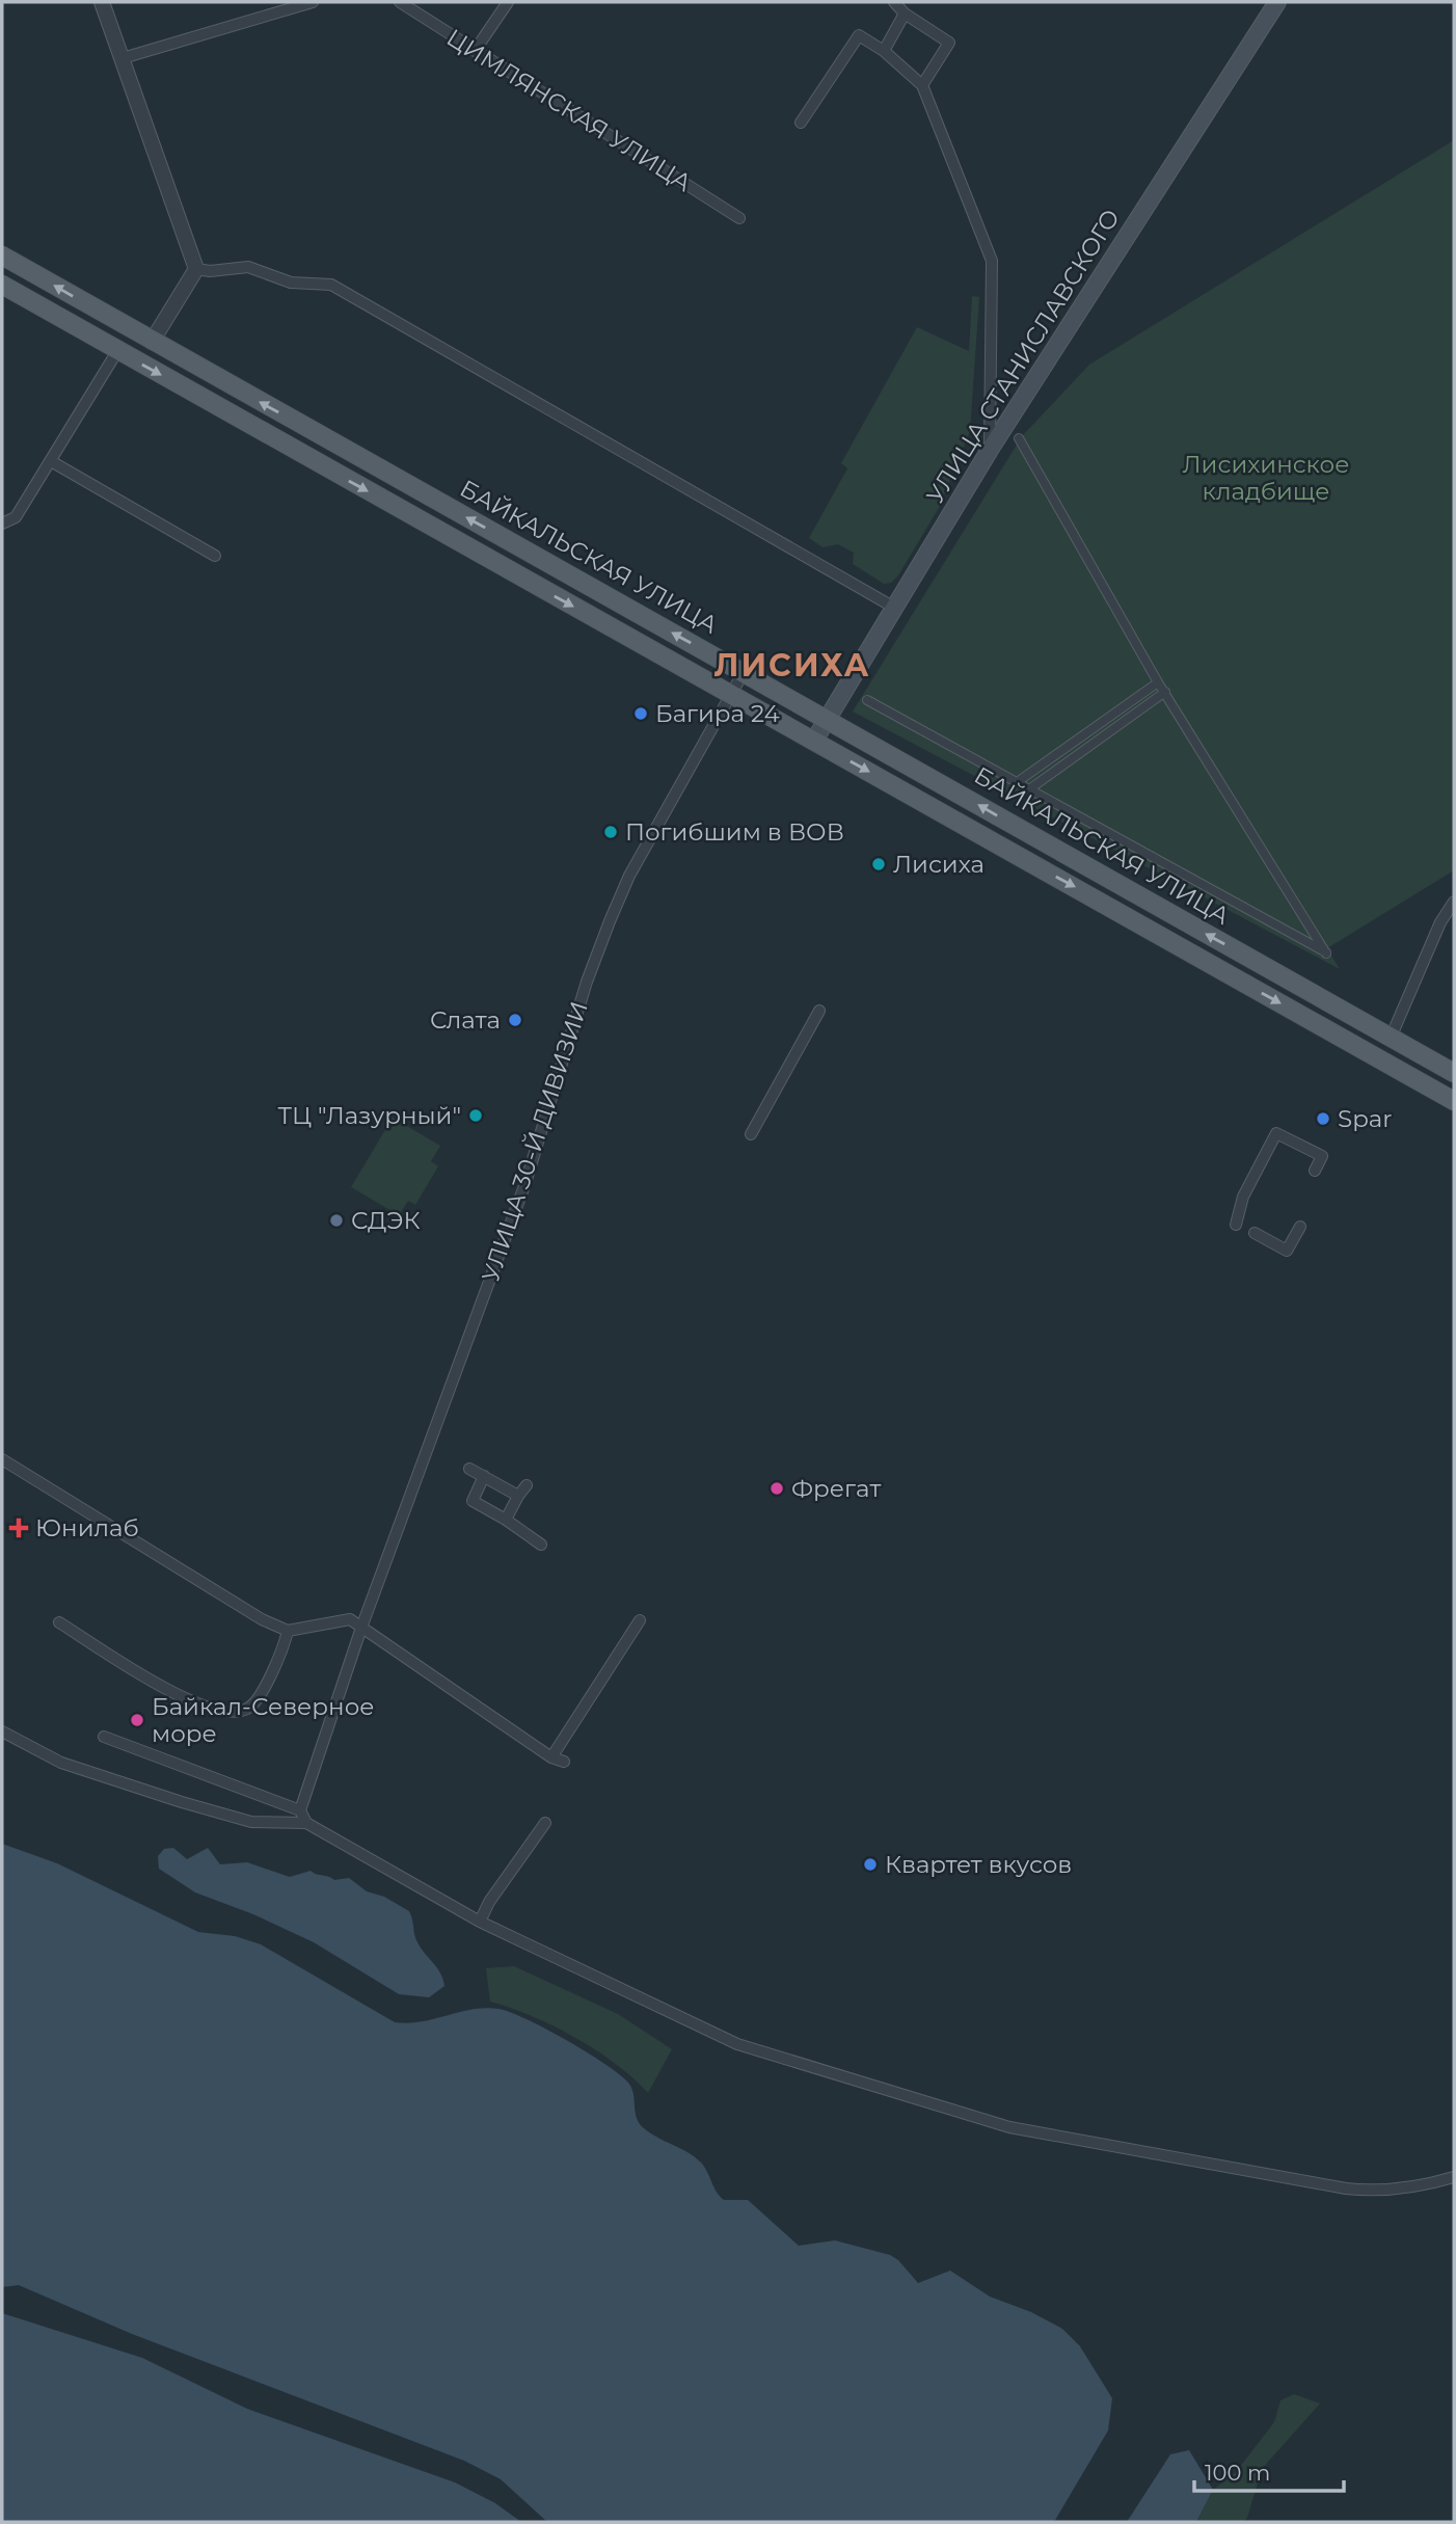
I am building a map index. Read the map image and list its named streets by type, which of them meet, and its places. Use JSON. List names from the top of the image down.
{
  "streets": {
    "main road": ["УЛИЦА СТАНИСЛАВСКОГО", "БАЙКАЛЬСКАЯ УЛИЦА"],
    "street": ["ЦИМЛЯНСКАЯ УЛИЦА", "УЛИЦА 30-Й ДИВИЗИИ"]
  },
  "crossings": [
    ["УЛИЦА СТАНИСЛАВСКОГО", "БАЙКАЛЬСКАЯ УЛИЦА"],
    ["БАЙКАЛЬСКАЯ УЛИЦА", "УЛИЦА 30-Й ДИВИЗИИ"]
  ],
  "districts": ["ЛИСИХА"],
  "parks": ["Лисихинское кладбище"],
  "places": {
    "other": [
      "Багира 24",
      "Погибшим в ВОВ",
      "Лисиха",
      "Слата",
      "ТЦ \"Лазурный\"",
      "Spar",
      "СДЭК",
      "Фрегат",
      "Байкал-Северное море",
      "Квартет вкусов"
    ],
    "health": ["Юнилаб"]
  },
  "scale_bar": "100 m"
}
